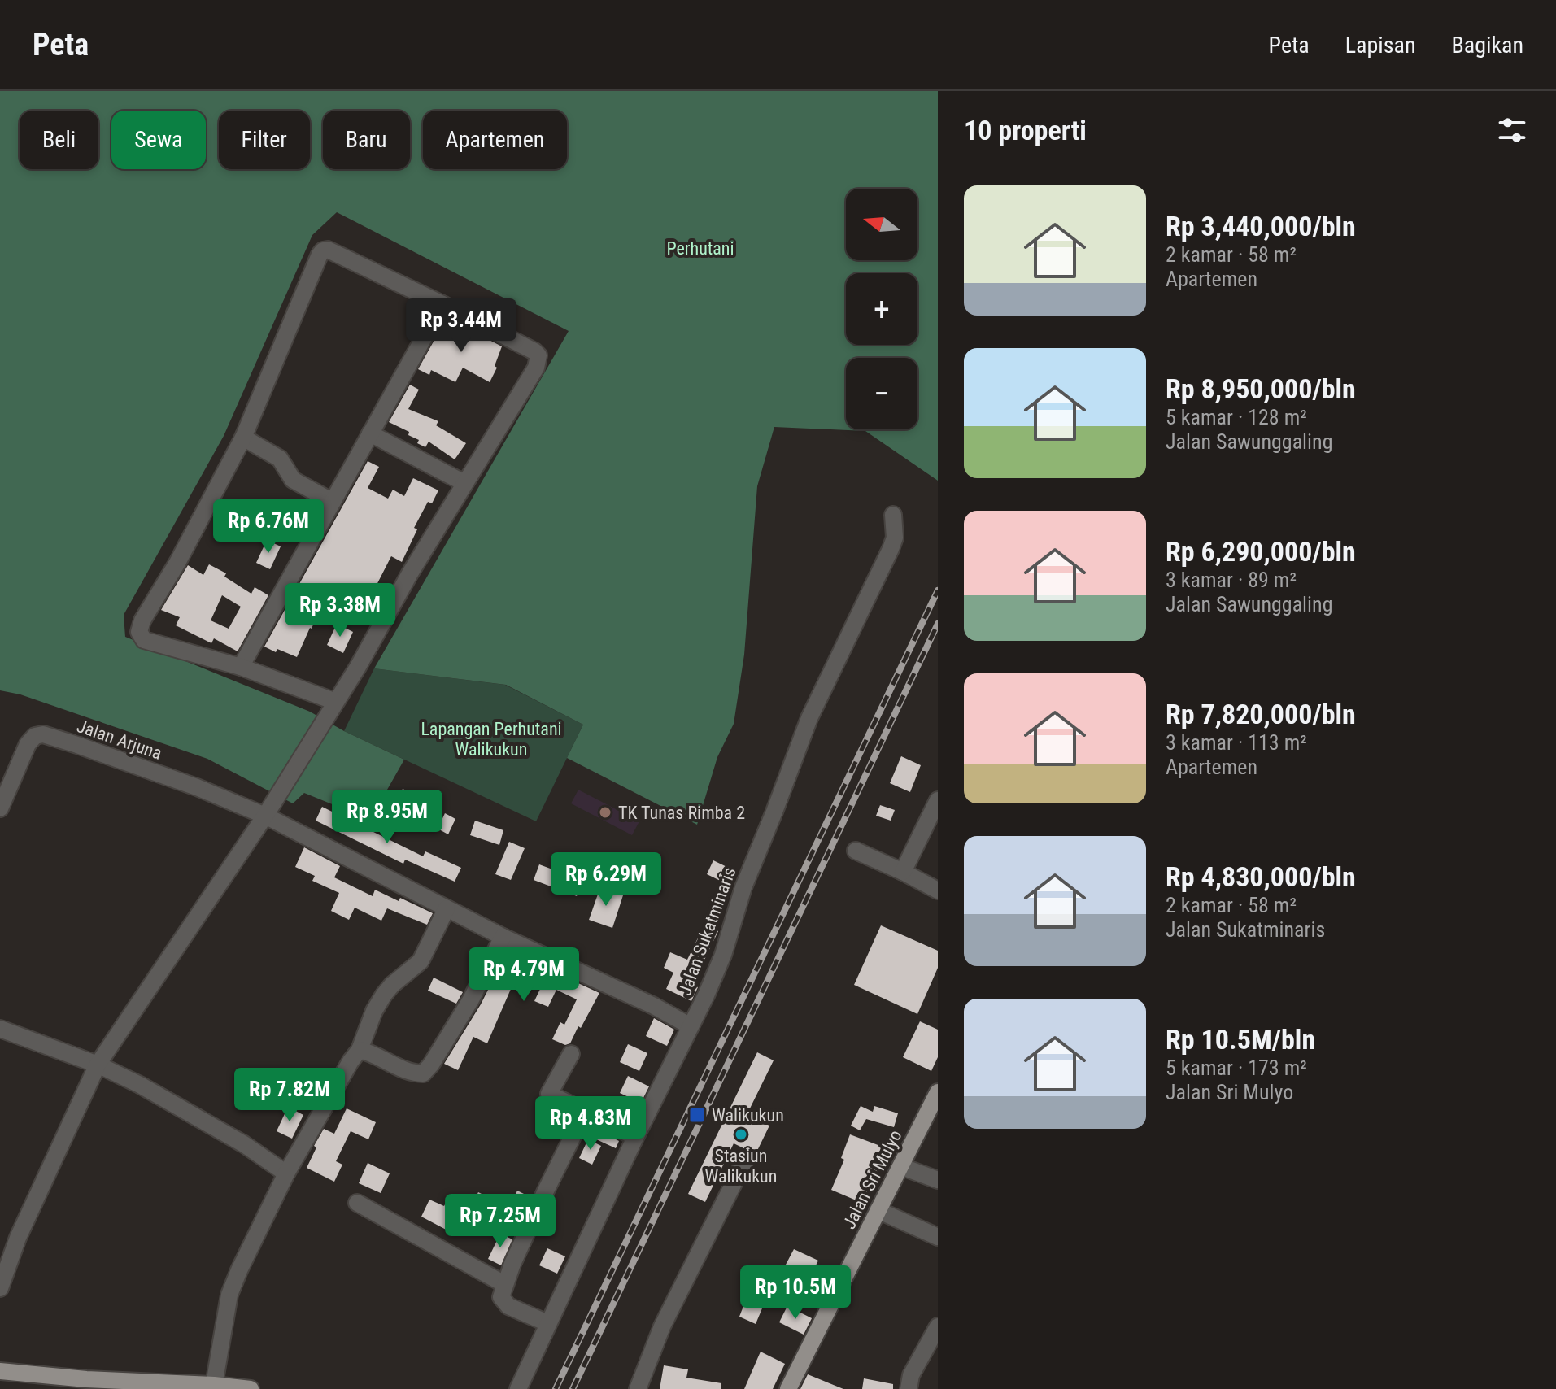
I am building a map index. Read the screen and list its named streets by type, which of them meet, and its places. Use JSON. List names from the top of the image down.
{
  "streets": {
    "main road": ["Jalan Sri Mulyo"],
    "street": ["Jalan Arjuna", "Jalan Sukatminaris"]
  },
  "parks": ["Perhutani", "Lapangan Perhutani Walikukun"],
  "places": {
    "other": ["TK Tunas Rimba 2", "Stasiun Walikukun"],
    "transit": ["Walikukun"]
  },
  "north": "left",
  "page": {
    "header": "Peta",
    "nav": ["Peta", "Lapisan", "Bagikan"],
    "heading": "10 properti",
    "chip": [
      "Beli",
      "Sewa",
      "Filter",
      "Baru",
      "Apartemen"
    ],
    "list": [
      {
        "name": "Rp 3,440,000/bln",
        "note": "2 kamar · 58 m² · Apartemen"
      },
      {
        "name": "Rp 8,950,000/bln",
        "note": "5 kamar · 128 m² · Jalan Sawunggaling"
      },
      {
        "name": "Rp 6,290,000/bln",
        "note": "3 kamar · 89 m² · Jalan Sawunggaling"
      },
      {
        "name": "Rp 7,820,000/bln",
        "note": "3 kamar · 113 m² · Apartemen"
      },
      {
        "name": "Rp 4,830,000/bln",
        "note": "2 kamar · 58 m² · Jalan Sukatminaris"
      },
      {
        "name": "Rp 10.5M/bln",
        "note": "5 kamar · 173 m² · Jalan Sri Mulyo"
      }
    ],
    "map_buttons": ["+", "−"],
    "price": [
      "Rp 3.44M",
      "Rp 6.76M",
      "Rp 3.38M",
      "Rp 8.95M",
      "Rp 6.29M",
      "Rp 4.79M",
      "Rp 7.82M",
      "Rp 4.83M",
      "Rp 7.25M",
      "Rp 10.5M"
    ]
  }
}
